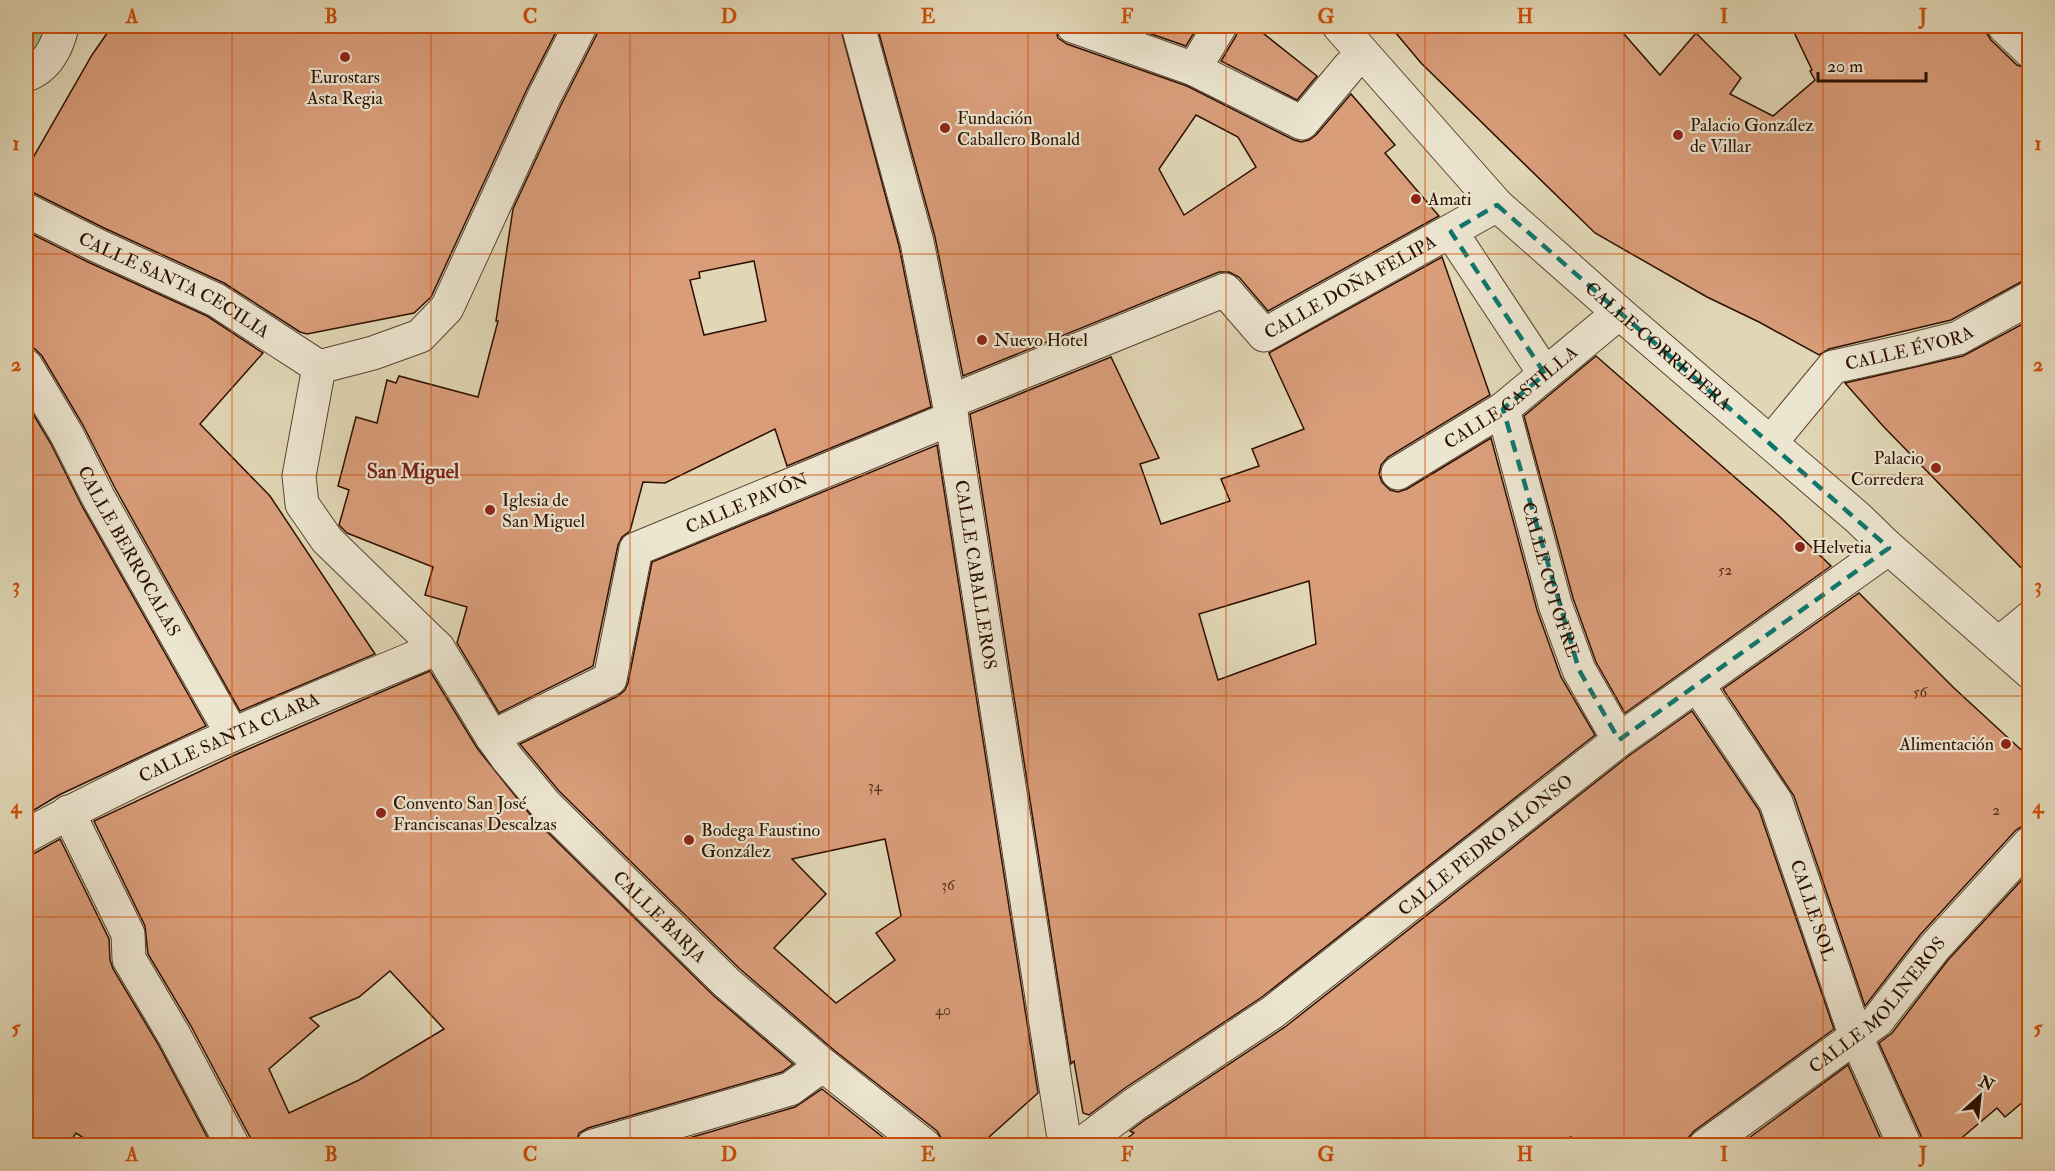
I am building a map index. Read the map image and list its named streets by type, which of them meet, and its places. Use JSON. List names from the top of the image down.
{
  "streets": {
    "street": [
      "CALLE DOÑA FELIPA",
      "CALLE SANTA CECILIA",
      "CALLE CORREDERA",
      "CALLE ÉVORA",
      "CALLE CASTILLA",
      "CALLE PAVÓN",
      "CALLE BERROCALAS",
      "CALLE CABALLEROS",
      "CALLE COTOFRE",
      "CALLE SANTA CLARA",
      "CALLE PEDRO ALONSO",
      "CALLE SOL",
      "CALLE BARJA",
      "CALLE MOLINEROS"
    ]
  },
  "crossings": [
    ["CALLE DOÑA FELIPA", "CALLE CORREDERA"],
    ["CALLE DOÑA FELIPA", "CALLE PAVÓN"],
    ["CALLE DOÑA FELIPA", "CALLE CABALLEROS"],
    ["CALLE SANTA CECILIA", "CALLE BARJA"],
    ["CALLE CORREDERA", "CALLE CASTILLA"],
    ["CALLE CORREDERA", "CALLE PEDRO ALONSO"],
    ["CALLE CASTILLA", "CALLE COTOFRE"],
    ["CALLE PAVÓN", "CALLE CABALLEROS"],
    ["CALLE PAVÓN", "CALLE BARJA"],
    ["CALLE BERROCALAS", "CALLE SANTA CLARA"],
    ["CALLE CABALLEROS", "CALLE PEDRO ALONSO"],
    ["CALLE COTOFRE", "CALLE PEDRO ALONSO"],
    ["CALLE SANTA CLARA", "CALLE BARJA"],
    ["CALLE PEDRO ALONSO", "CALLE SOL"],
    ["CALLE SOL", "CALLE MOLINEROS"]
  ],
  "districts": ["San Miguel"],
  "places": [
    "Eurostars Asta Regia",
    "Fundación Caballero Bonald",
    "Palacio González de Villar",
    "Amati",
    "Nuevo Hotel",
    "Palacio Corredera",
    "Iglesia de San Miguel",
    "Helvetia",
    "Alimentación",
    "Convento San José Franciscanas Descalzas",
    "Bodega Faustino González"
  ],
  "house_numbers": [
    "52",
    "56",
    "34",
    "2",
    "36",
    "40"
  ],
  "scale_bar": "20 m",
  "north": "top right",
  "grid": {
    "columns": [
      "A",
      "B",
      "C",
      "D",
      "E",
      "F",
      "G",
      "H",
      "I",
      "J"
    ],
    "rows": [
      "1",
      "2",
      "3",
      "4",
      "5"
    ]
  }
}
